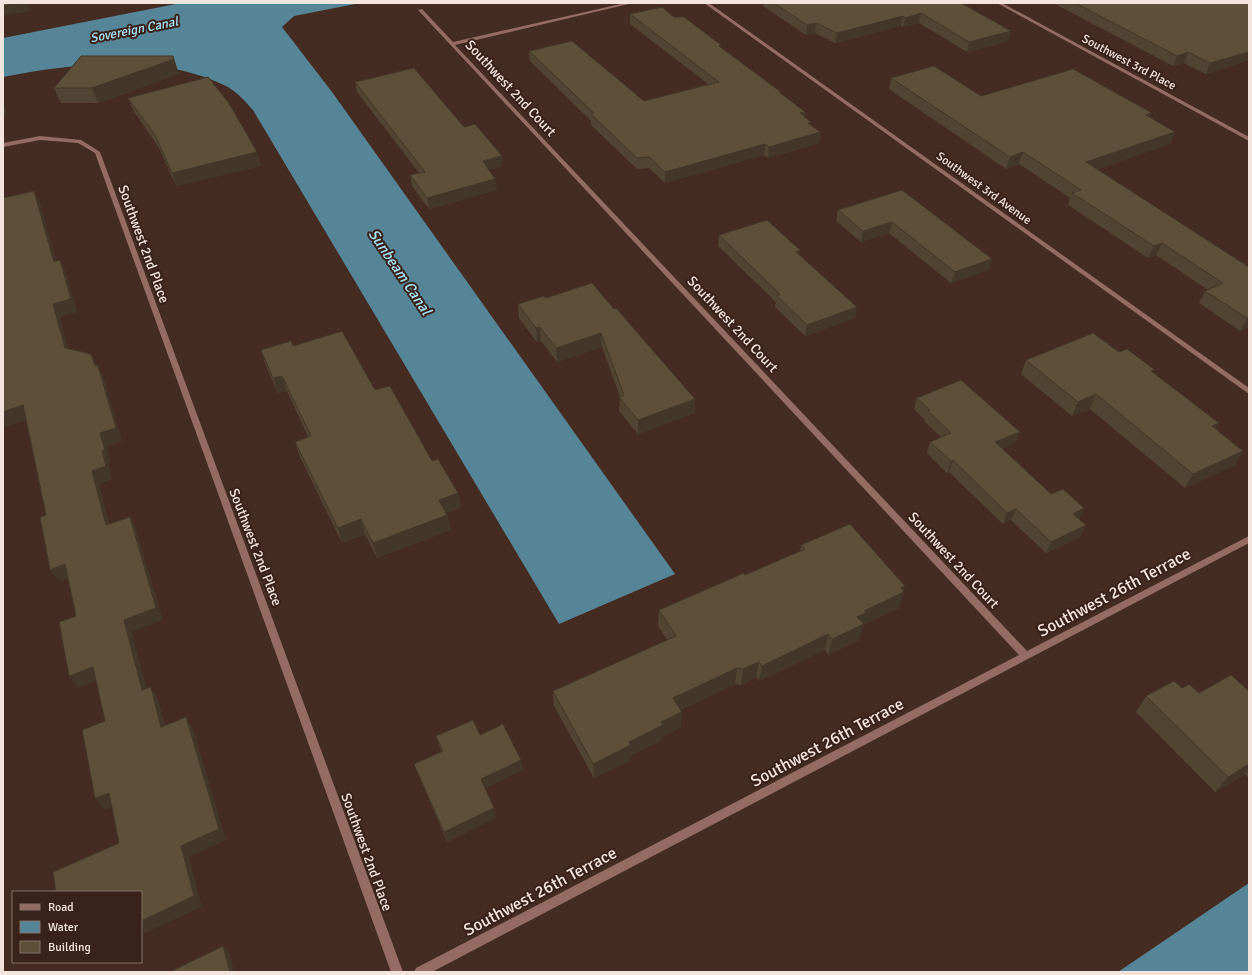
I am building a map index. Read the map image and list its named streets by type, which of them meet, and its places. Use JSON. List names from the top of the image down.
{
  "streets": {
    "street": [
      "Southwest 3rd Place",
      "Southwest 2nd Court",
      "Southwest 3rd Avenue",
      "Southwest 2nd Place",
      "Southwest 26th Terrace"
    ]
  },
  "crossings": [
    ["Southwest 2nd Court", "Southwest 26th Terrace"]
  ],
  "water": ["Sovereign Canal", "Sunbeam Canal"],
  "legend": ["Road", "Water", "Building"]
}
